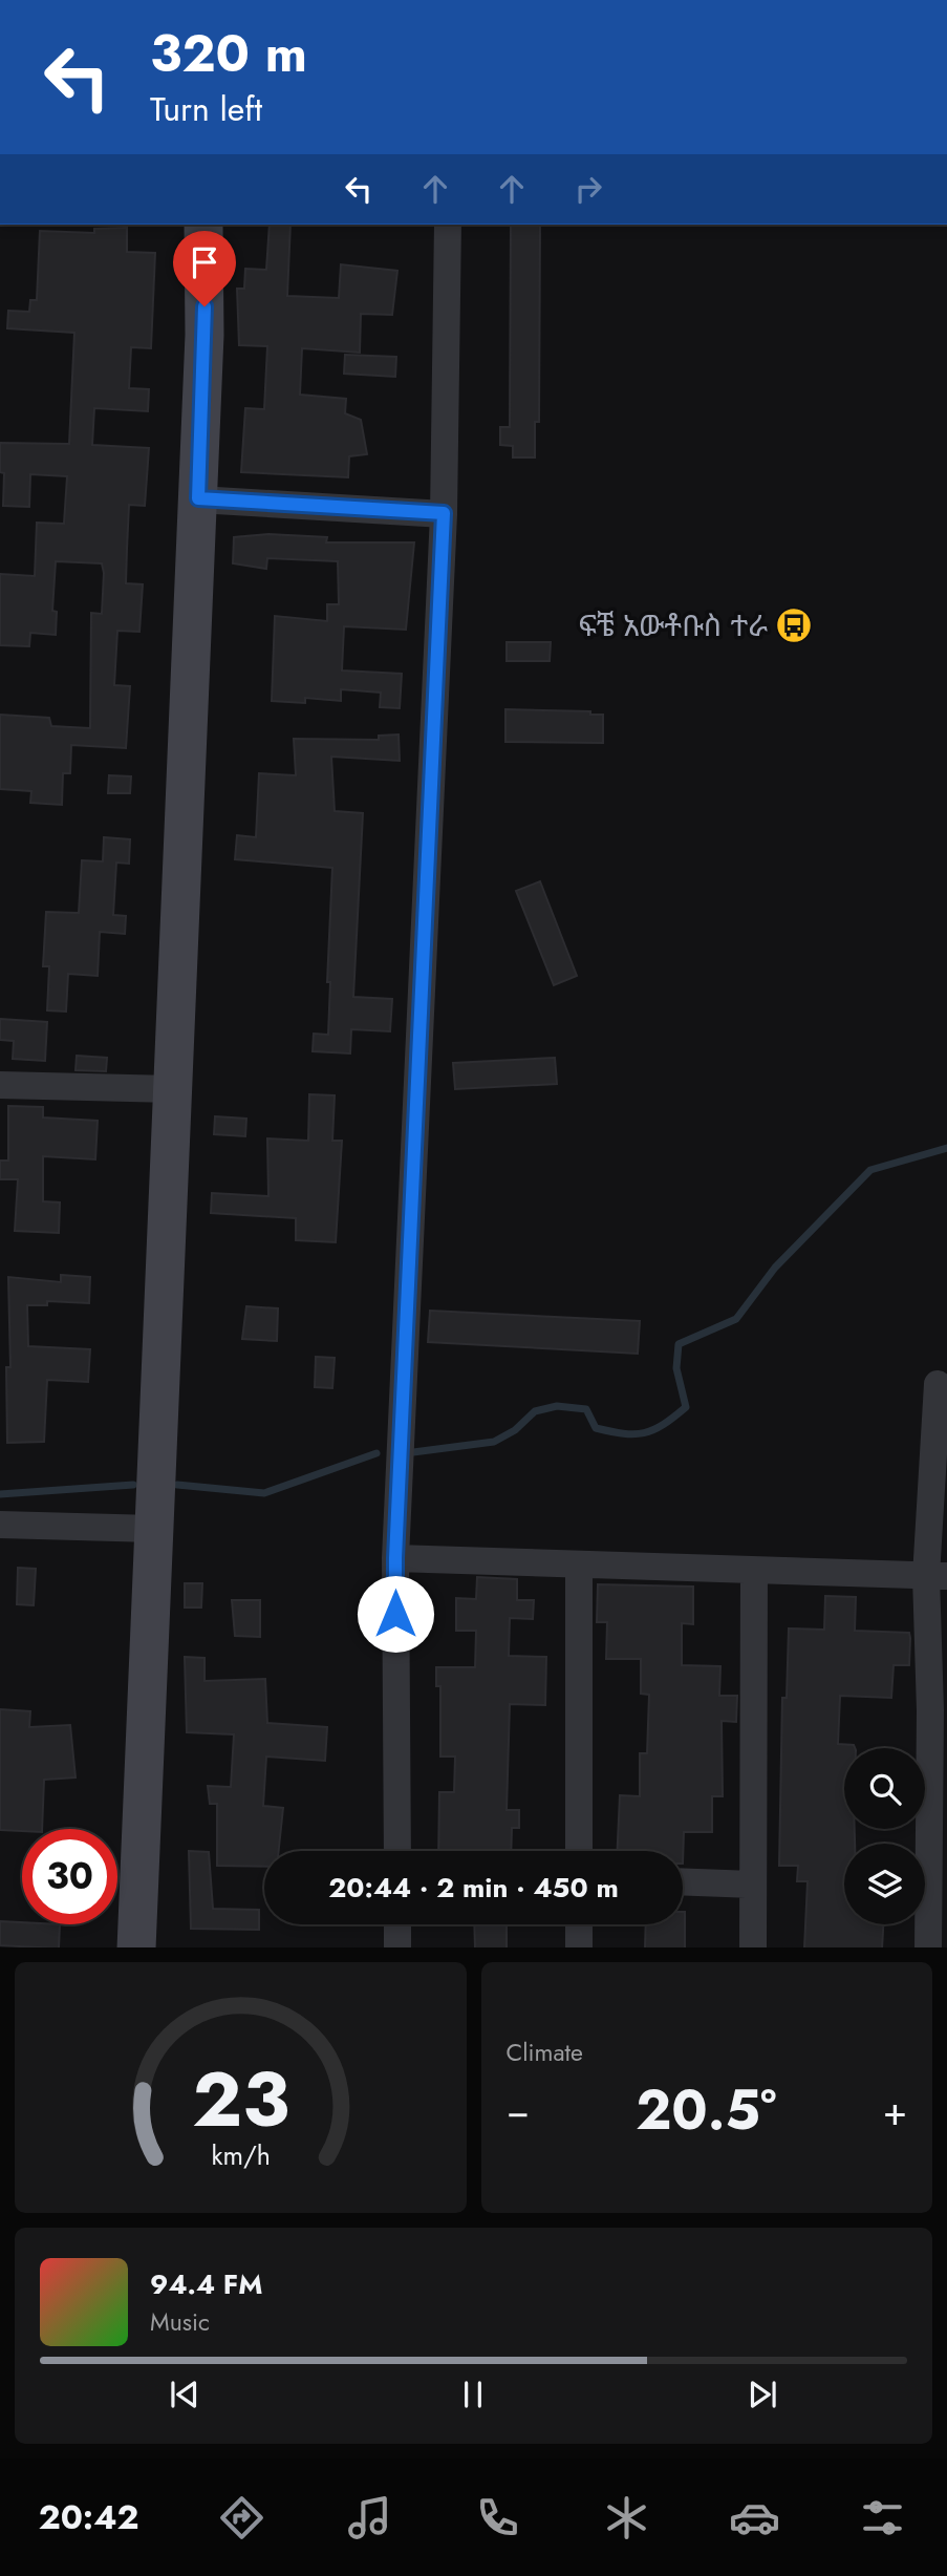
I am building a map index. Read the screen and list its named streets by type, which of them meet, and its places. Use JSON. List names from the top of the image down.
{
  "places": {
    "bus stop": ["ፍቼ አውቶቡስ ተራ"]
  },
  "page": {
    "turn": ["320 m", "Turn left"],
    "limit": "30",
    "trip": "20:44 · 2 min · 450 m",
    "tile": "Climate",
    "heat": ["−", "20.5°", "+"],
    "song": ["94.4 FM", "Music"],
    "tabs": "20:42",
    "gauge": ["23", "km/h"]
  }
}
